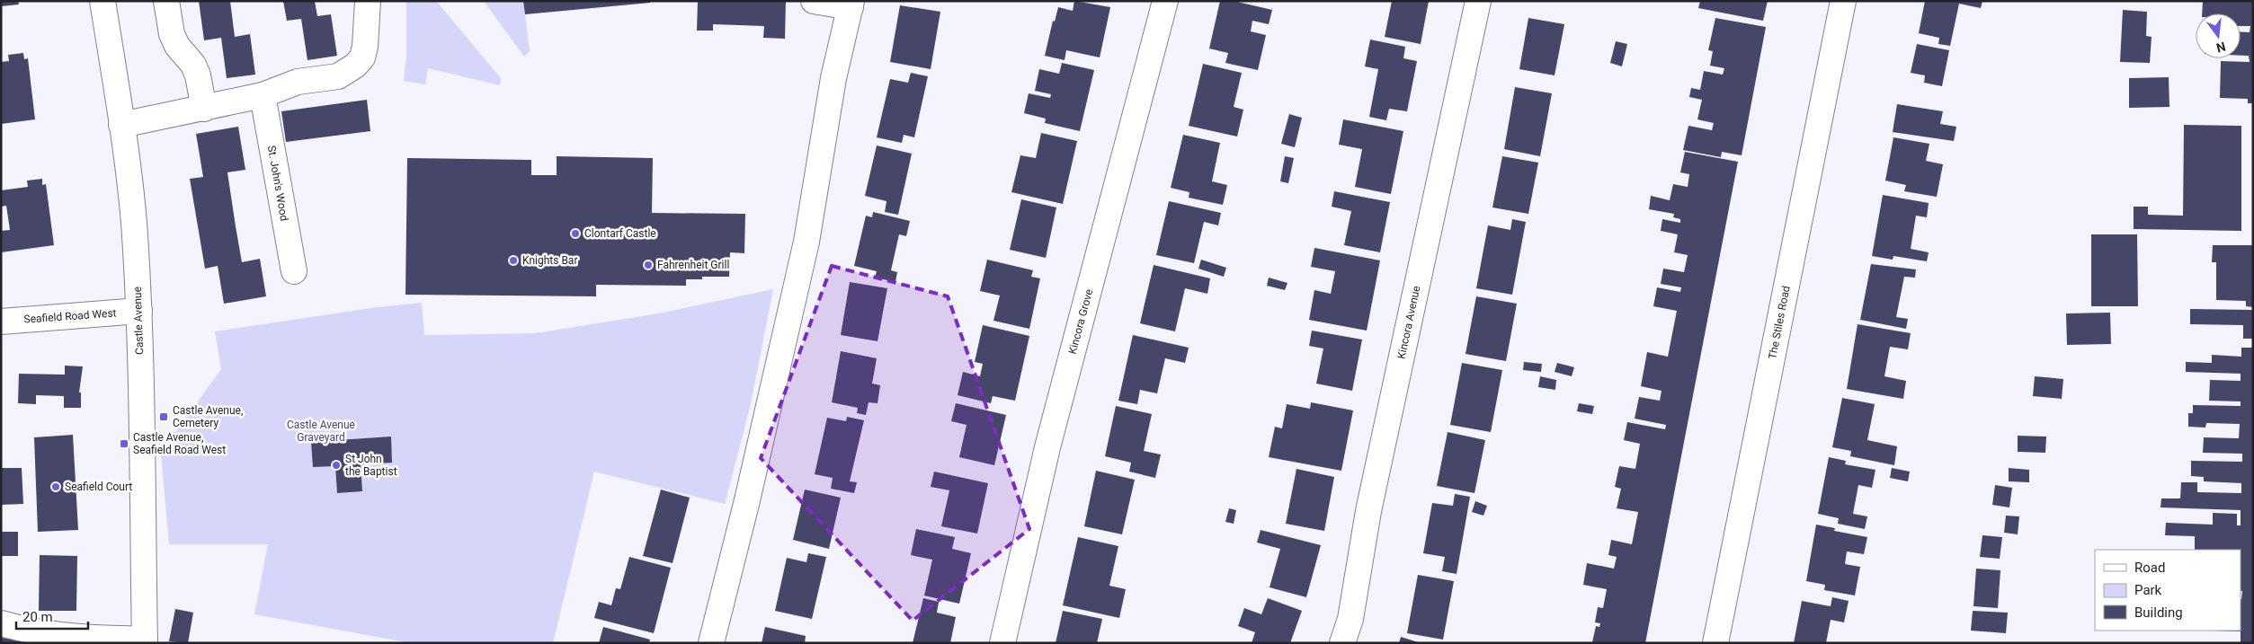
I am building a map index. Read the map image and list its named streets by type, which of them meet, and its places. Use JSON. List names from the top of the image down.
{
  "streets": {
    "street": [
      "St. John's Wood",
      "Seafield Road West",
      "Castle Avenue",
      "Kincora Grove",
      "Kincora Avenue",
      "The Stiles Road"
    ]
  },
  "crossings": [
    ["Seafield Road West", "Castle Avenue"]
  ],
  "parks": ["Castle Avenue Graveyard"],
  "places": {
    "other": [
      "Clontarf Castle",
      "Knights Bar",
      "Fahrenheit Grill",
      "St John the Baptist",
      "Seafield Court"
    ],
    "transit": ["Castle Avenue, Cemetery", "Castle Avenue, Seafield Road West"]
  },
  "legend": ["Road", "Park", "Building"],
  "scale_bar": "20 m",
  "north": "bottom"
}
